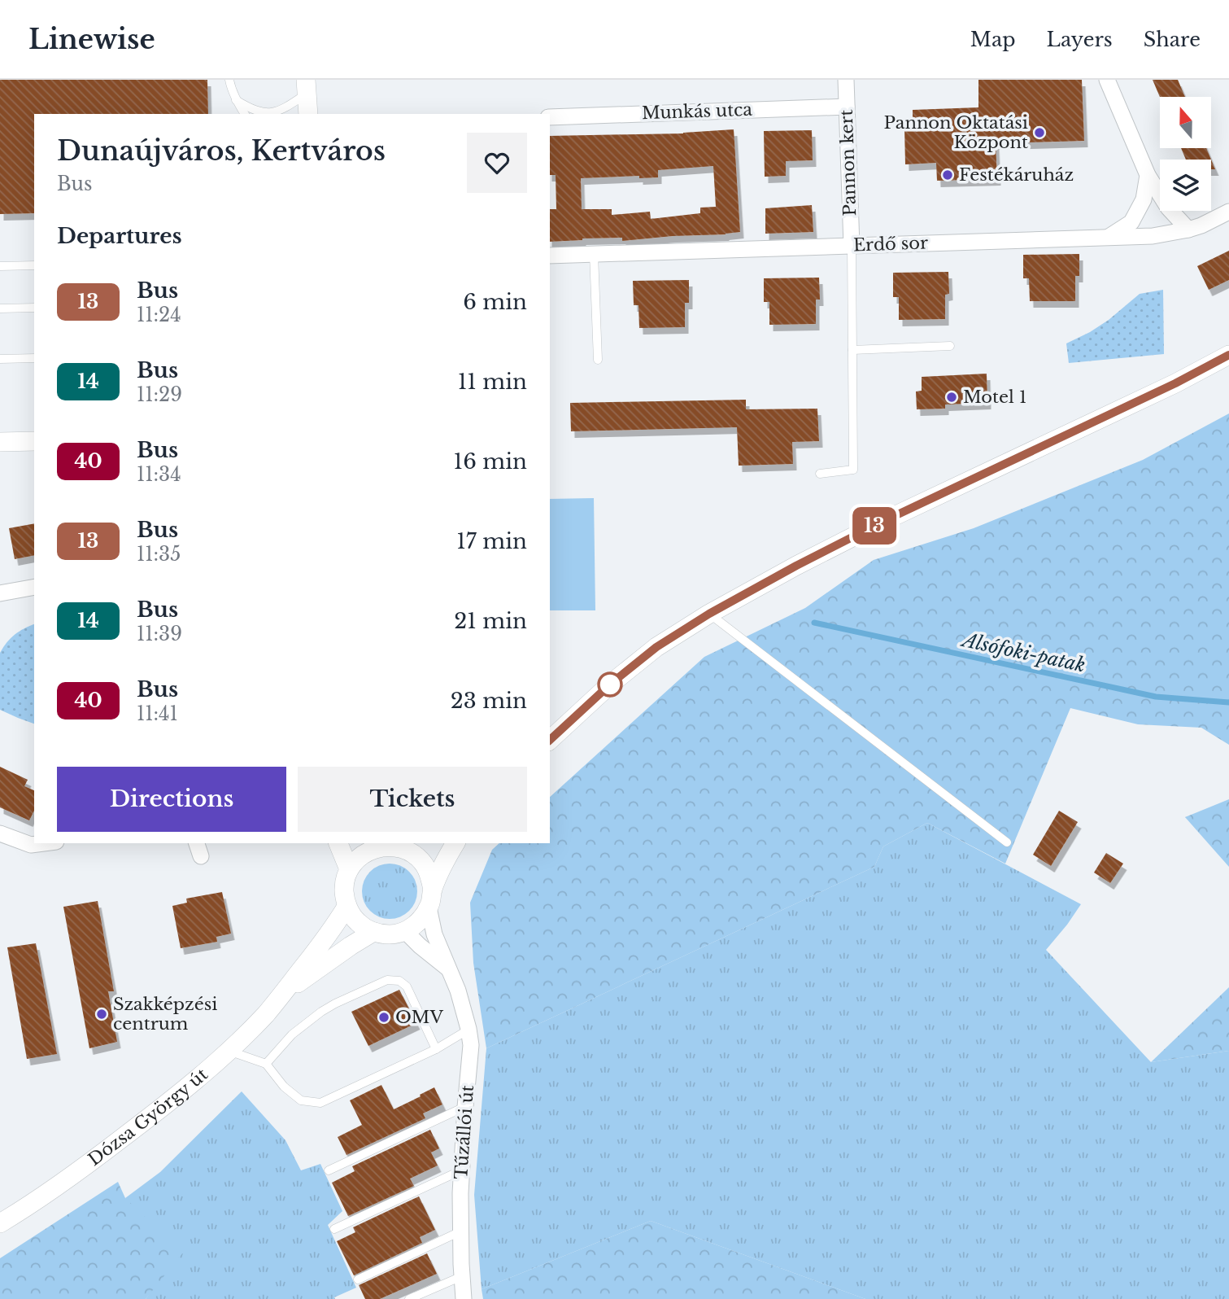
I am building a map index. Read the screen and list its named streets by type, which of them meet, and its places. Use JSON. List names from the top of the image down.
{
  "streets": {
    "street": [
      "Munkás utca",
      "Pannon kert",
      "Erdő sor",
      "Dózsa György út",
      "Tűzállói út"
    ]
  },
  "crossings": [
    ["Munkás utca", "Pannon kert"],
    ["Pannon kert", "Erdő sor"],
    ["Dózsa György út", "Tűzállói út"]
  ],
  "water": ["Alsófoki-patak"],
  "places": [
    "Pannon Oktatási Központ",
    "Festékáruház",
    "Motel 1",
    "Szakképzési centrum",
    "OMV"
  ],
  "lines": ["bus line 13"],
  "north": "top",
  "page": {
    "header": "Linewise",
    "nav": ["Map", "Layers", "Share"],
    "on_map": "13",
    "heading": [
      ["Dunaújváros, Kertváros", "Bus"],
      "Departures"
    ],
    "list": [
      {
        "mark": "13",
        "name": "Bus",
        "note": "11:24",
        "value": "6 min"
      },
      {
        "mark": "14",
        "name": "Bus",
        "note": "11:29",
        "value": "11 min"
      },
      {
        "mark": "40",
        "name": "Bus",
        "note": "11:34",
        "value": "16 min"
      },
      {
        "mark": "13",
        "name": "Bus",
        "note": "11:35",
        "value": "17 min"
      },
      {
        "mark": "14",
        "name": "Bus",
        "note": "11:39",
        "value": "21 min"
      },
      {
        "mark": "40",
        "name": "Bus",
        "note": "11:41",
        "value": "23 min"
      }
    ],
    "buttons": ["Directions", "Tickets"]
  }
}
